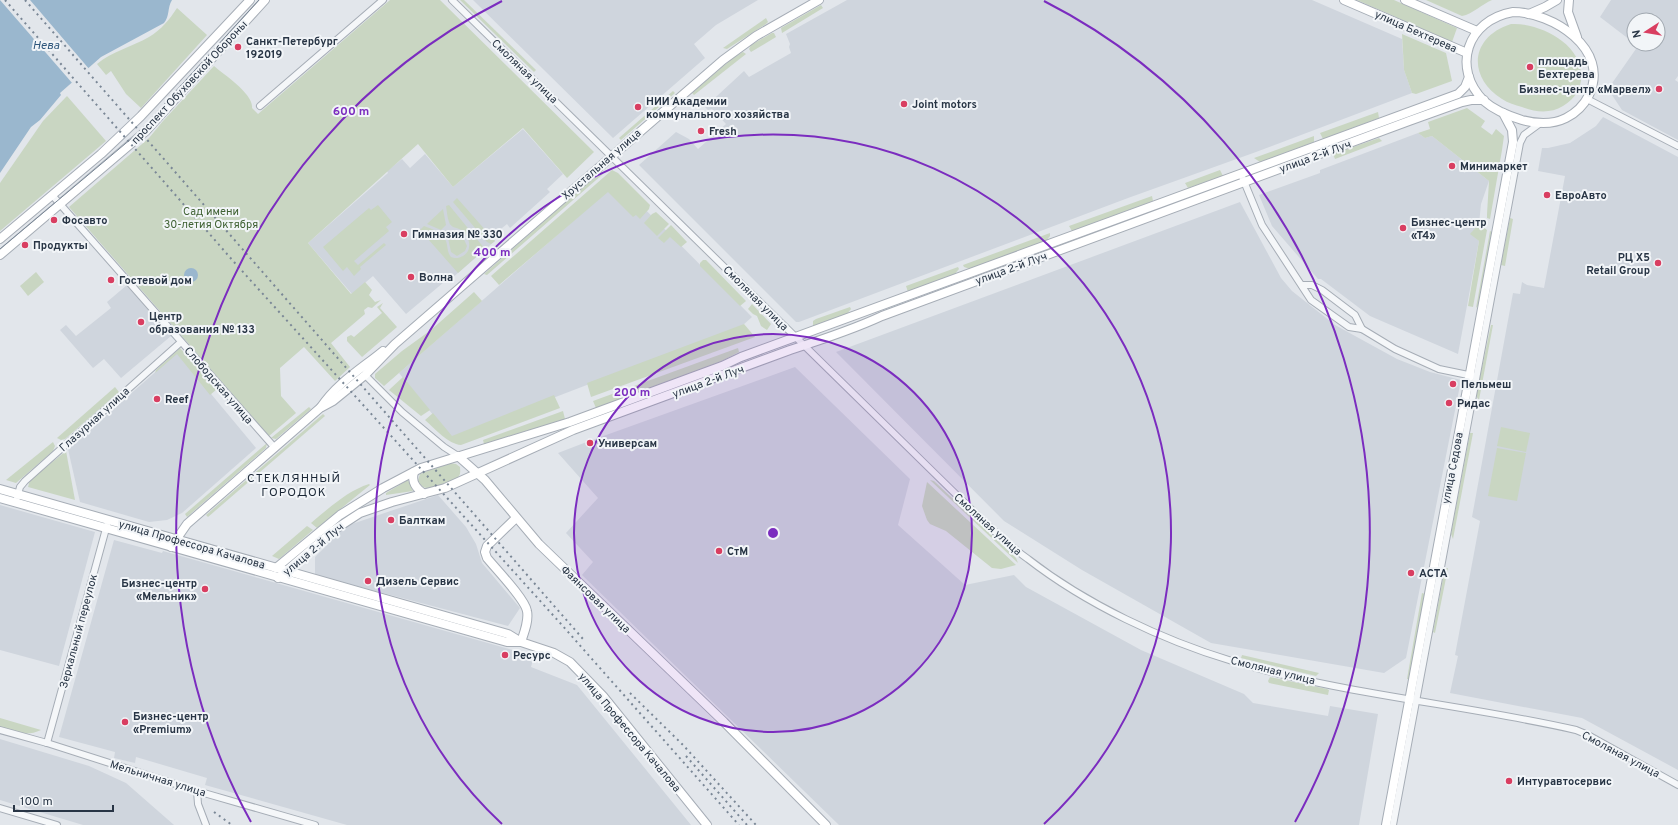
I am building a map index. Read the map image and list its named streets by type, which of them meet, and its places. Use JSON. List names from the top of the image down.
{
  "streets": {
    "main road": [
      "улица Бехтерева",
      "проспект Обуховской Обороны",
      "улица 2-й Луч",
      "Хрустальная улица",
      "улица Седова",
      "улица Профессора Качалова",
      "Фаянсовая улица"
    ],
    "street": [
      "Смоляная улица",
      "Слободская улица",
      "Глазурная улица",
      "Зеркальный переулок",
      "Мельничная улица"
    ]
  },
  "crossings": [
    ["улица Бехтерева", "улица 2-й Луч"],
    ["улица Бехтерева", "улица Седова"],
    ["Смоляная улица", "улица 2-й Луч"],
    ["Смоляная улица", "Хрустальная улица"],
    ["Смоляная улица", "улица Седова"],
    ["проспект Обуховской Обороны", "Слободская улица"],
    ["улица 2-й Луч", "улица Седова"],
    ["улица 2-й Луч", "улица Профессора Качалова"],
    ["улица 2-й Луч", "Фаянсовая улица"],
    ["Хрустальная улица", "Слободская улица"],
    ["Хрустальная улица", "улица Профессора Качалова"],
    ["Хрустальная улица", "Фаянсовая улица"],
    ["Слободская улица", "Глазурная улица"],
    ["Глазурная улица", "улица Профессора Качалова"],
    ["улица Профессора Качалова", "Зеркальный переулок"],
    ["Зеркальный переулок", "Мельничная улица"]
  ],
  "districts": ["СТЕКЛЯННЫЙ ГОРОДОК"],
  "water": ["Нева"],
  "parks": ["Сад имени 30-летия Октября"],
  "places": [
    "Санкт-Петербург 192019",
    "площадь Бехтерева",
    "Бизнес-центр «Марвел»",
    "Joint motors",
    "НИИ Академии коммунального хозяйства",
    "Fresh",
    "Минимаркет",
    "ЕвроАвто",
    "Фосавто",
    "Бизнес-центр «Т4»",
    "Гимназия № 330",
    "Продукты",
    "РЦ X5 Retail Group",
    "Волна",
    "Гостевой дом",
    "Центр образования № 133",
    "Пельмеш",
    "Reef",
    "Ридас",
    "Универсам",
    "Балткам",
    "СтМ",
    "АСТА",
    "Дизель Сервис",
    "Бизнес-центр «Мельник»",
    "Ресурс",
    "Бизнес-центр «Premium»",
    "Интуравтосервис"
  ],
  "scale_bar": "100 m",
  "north": "left",
  "rings": ["600 m", "400 m", "200 m"]
}
